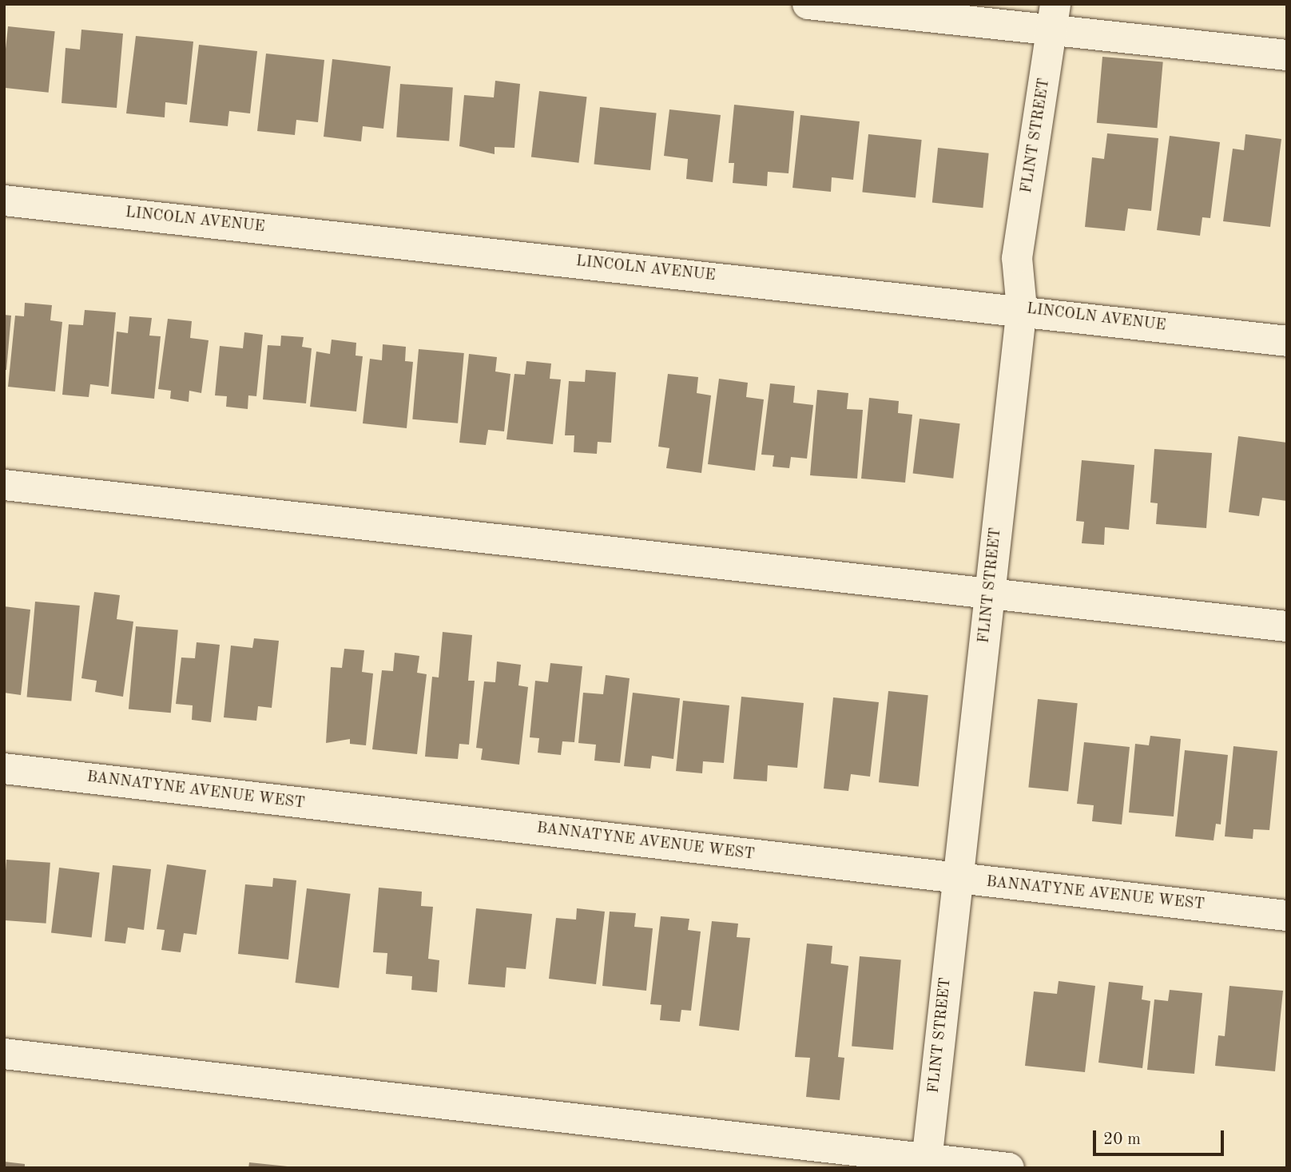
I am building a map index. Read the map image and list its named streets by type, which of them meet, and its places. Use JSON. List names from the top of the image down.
{
  "streets": {
    "street": ["FLINT STREET", "LINCOLN AVENUE", "BANNATYNE AVENUE WEST"]
  },
  "crossings": [
    ["FLINT STREET", "LINCOLN AVENUE"],
    ["FLINT STREET", "BANNATYNE AVENUE WEST"]
  ],
  "scale_bar": "20 m"
}
